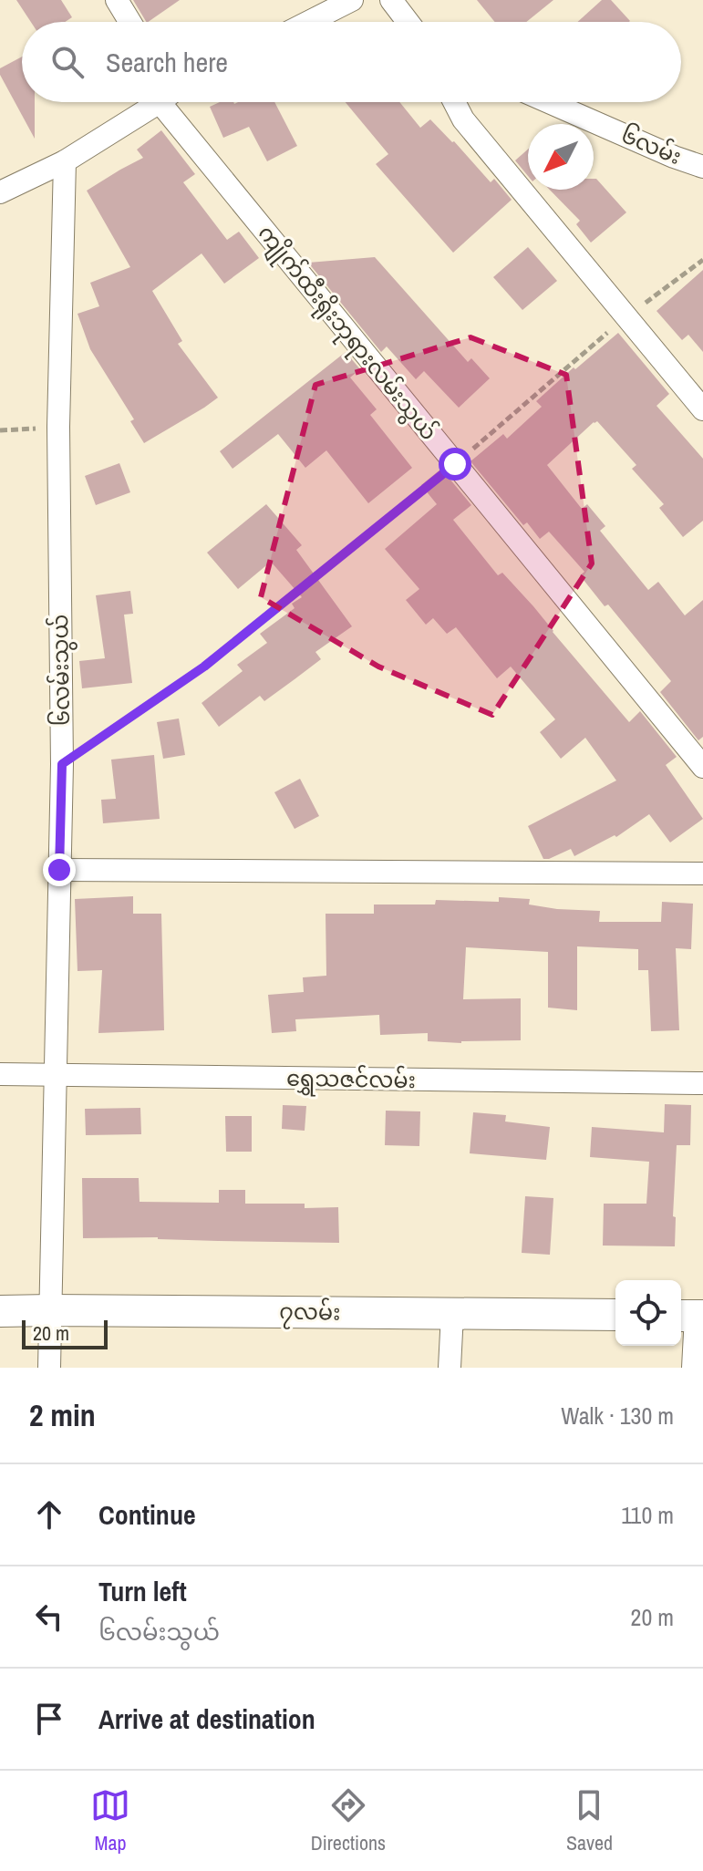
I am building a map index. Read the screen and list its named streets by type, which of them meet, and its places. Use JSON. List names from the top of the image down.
{
  "streets": {
    "street": [
      "၆လမ်း",
      "ကျိုက်ထီးရိုးဘုရားလမ်းသွယ်",
      "၆လမ်းသွယ်",
      "ရွှေသဇင်လမ်း",
      "၇လမ်း"
    ]
  },
  "crossings": [
    ["၆လမ်းသွယ်", "ရွှေသဇင်လမ်း"],
    ["၆လမ်းသွယ်", "၇လမ်း"]
  ],
  "scale_bar": "20 m",
  "north": "bottom left",
  "page": {
    "search": "Search here",
    "scale": "20 m",
    "heading": ["2 min", "Walk · 130 m"],
    "list": [
      ["Continue", "110 m"],
      ["Turn left", "၆လမ်းသွယ်", "20 m"],
      "Arrive at destination"
    ],
    "nav": ["Map", "Directions", "Saved"]
  }
}
